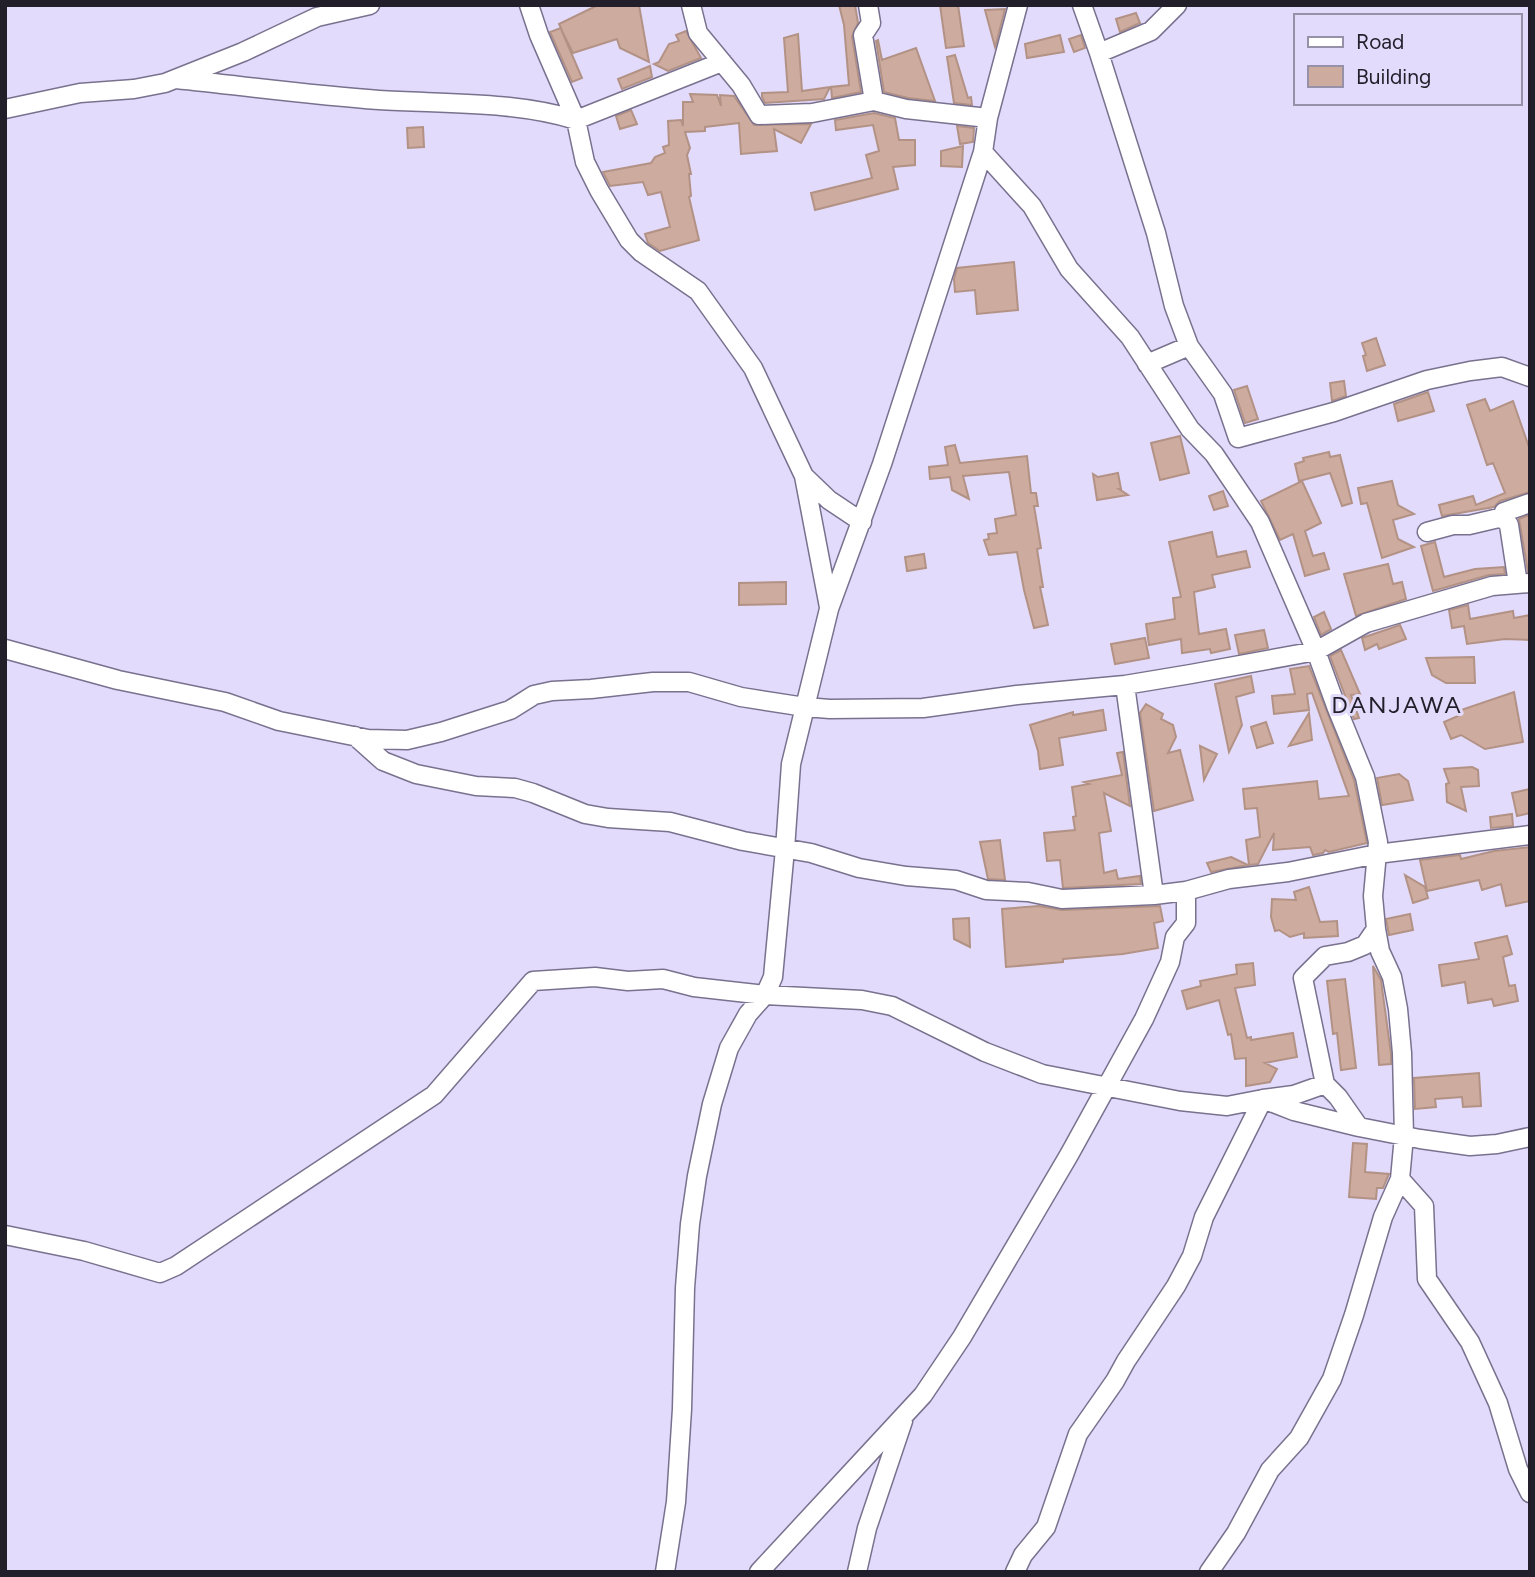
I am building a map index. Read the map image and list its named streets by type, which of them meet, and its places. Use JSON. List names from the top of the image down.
{
  "districts": ["DANJAWA"],
  "legend": ["Road", "Building"]
}
